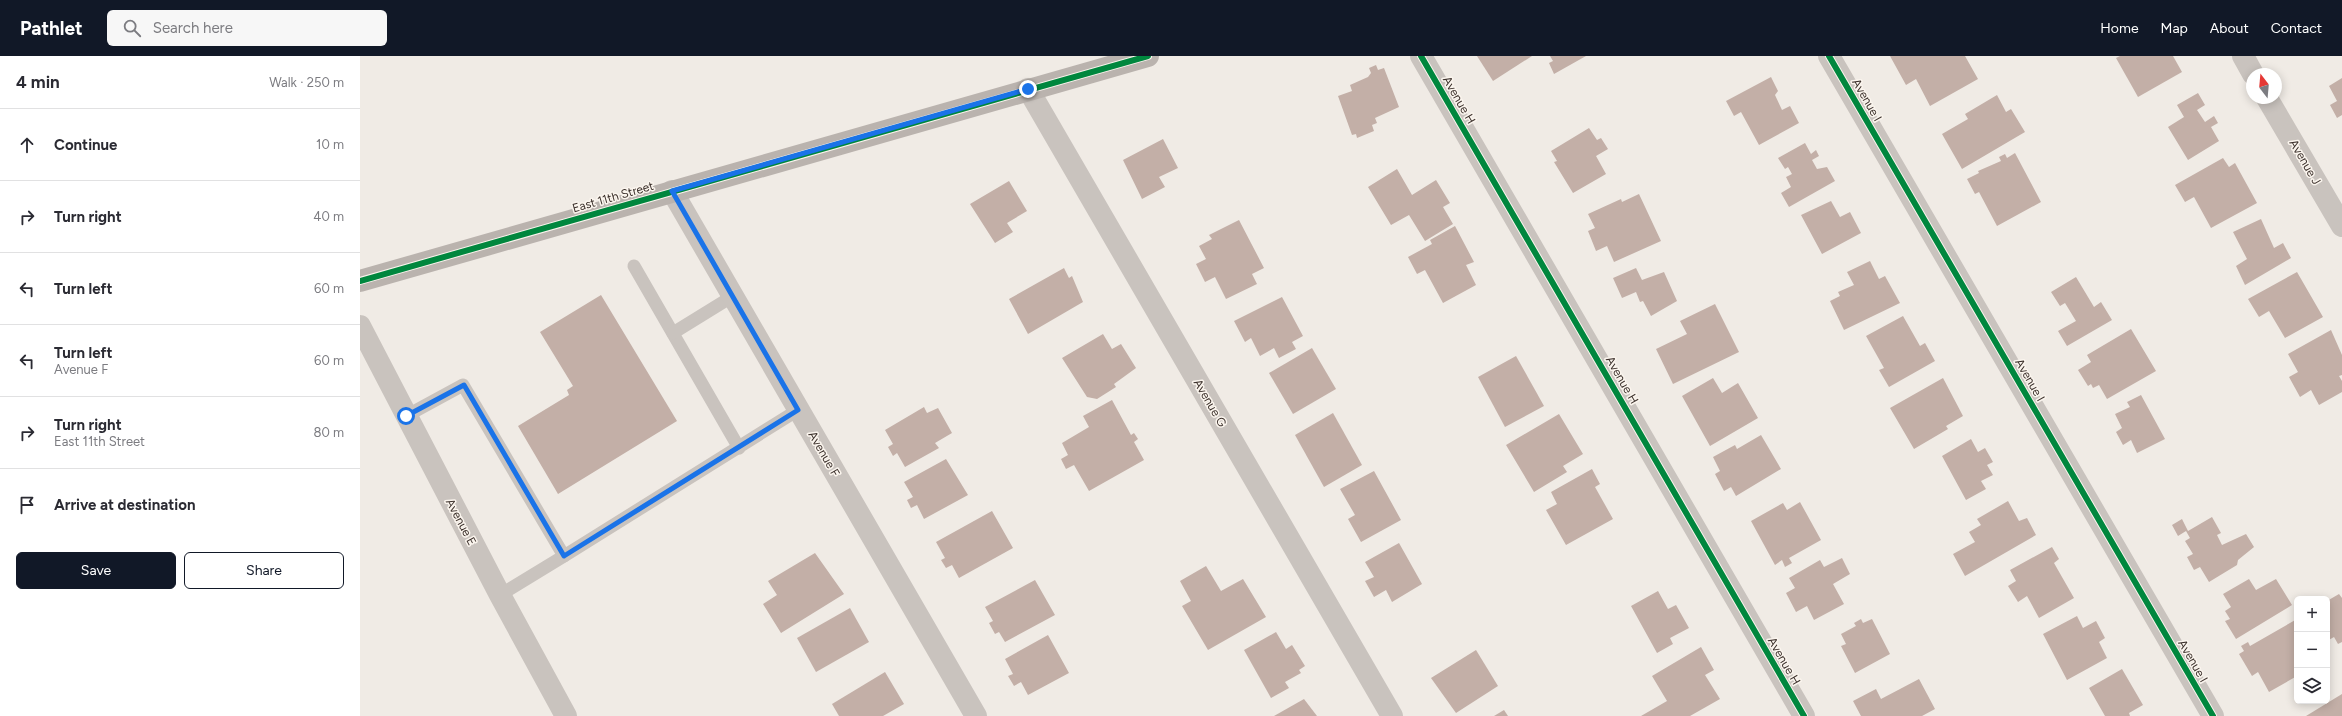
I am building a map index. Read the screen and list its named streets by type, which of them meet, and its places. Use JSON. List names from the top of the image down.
{
  "streets": {
    "street": [
      "Avenue H",
      "Avenue I",
      "Avenue J",
      "East 11th Street",
      "Avenue G",
      "Avenue F",
      "Avenue E"
    ]
  },
  "crossings": [
    ["East 11th Street", "Avenue G"],
    ["East 11th Street", "Avenue F"]
  ],
  "north": "top",
  "page": {
    "header": "Pathlet",
    "search": "Search here",
    "nav": [
      "Home",
      "Map",
      "About",
      "Contact"
    ],
    "heading": ["4 min", "Walk · 250 m"],
    "list": [
      ["Continue", "10 m"],
      ["Turn right", "40 m"],
      ["Turn left", "60 m"],
      ["Turn left", "Avenue F", "60 m"],
      ["Turn right", "East 11th Street", "80 m"],
      "Arrive at destination"
    ],
    "buttons": ["Save", "Share"],
    "map_buttons": ["+", "−"]
  }
}
